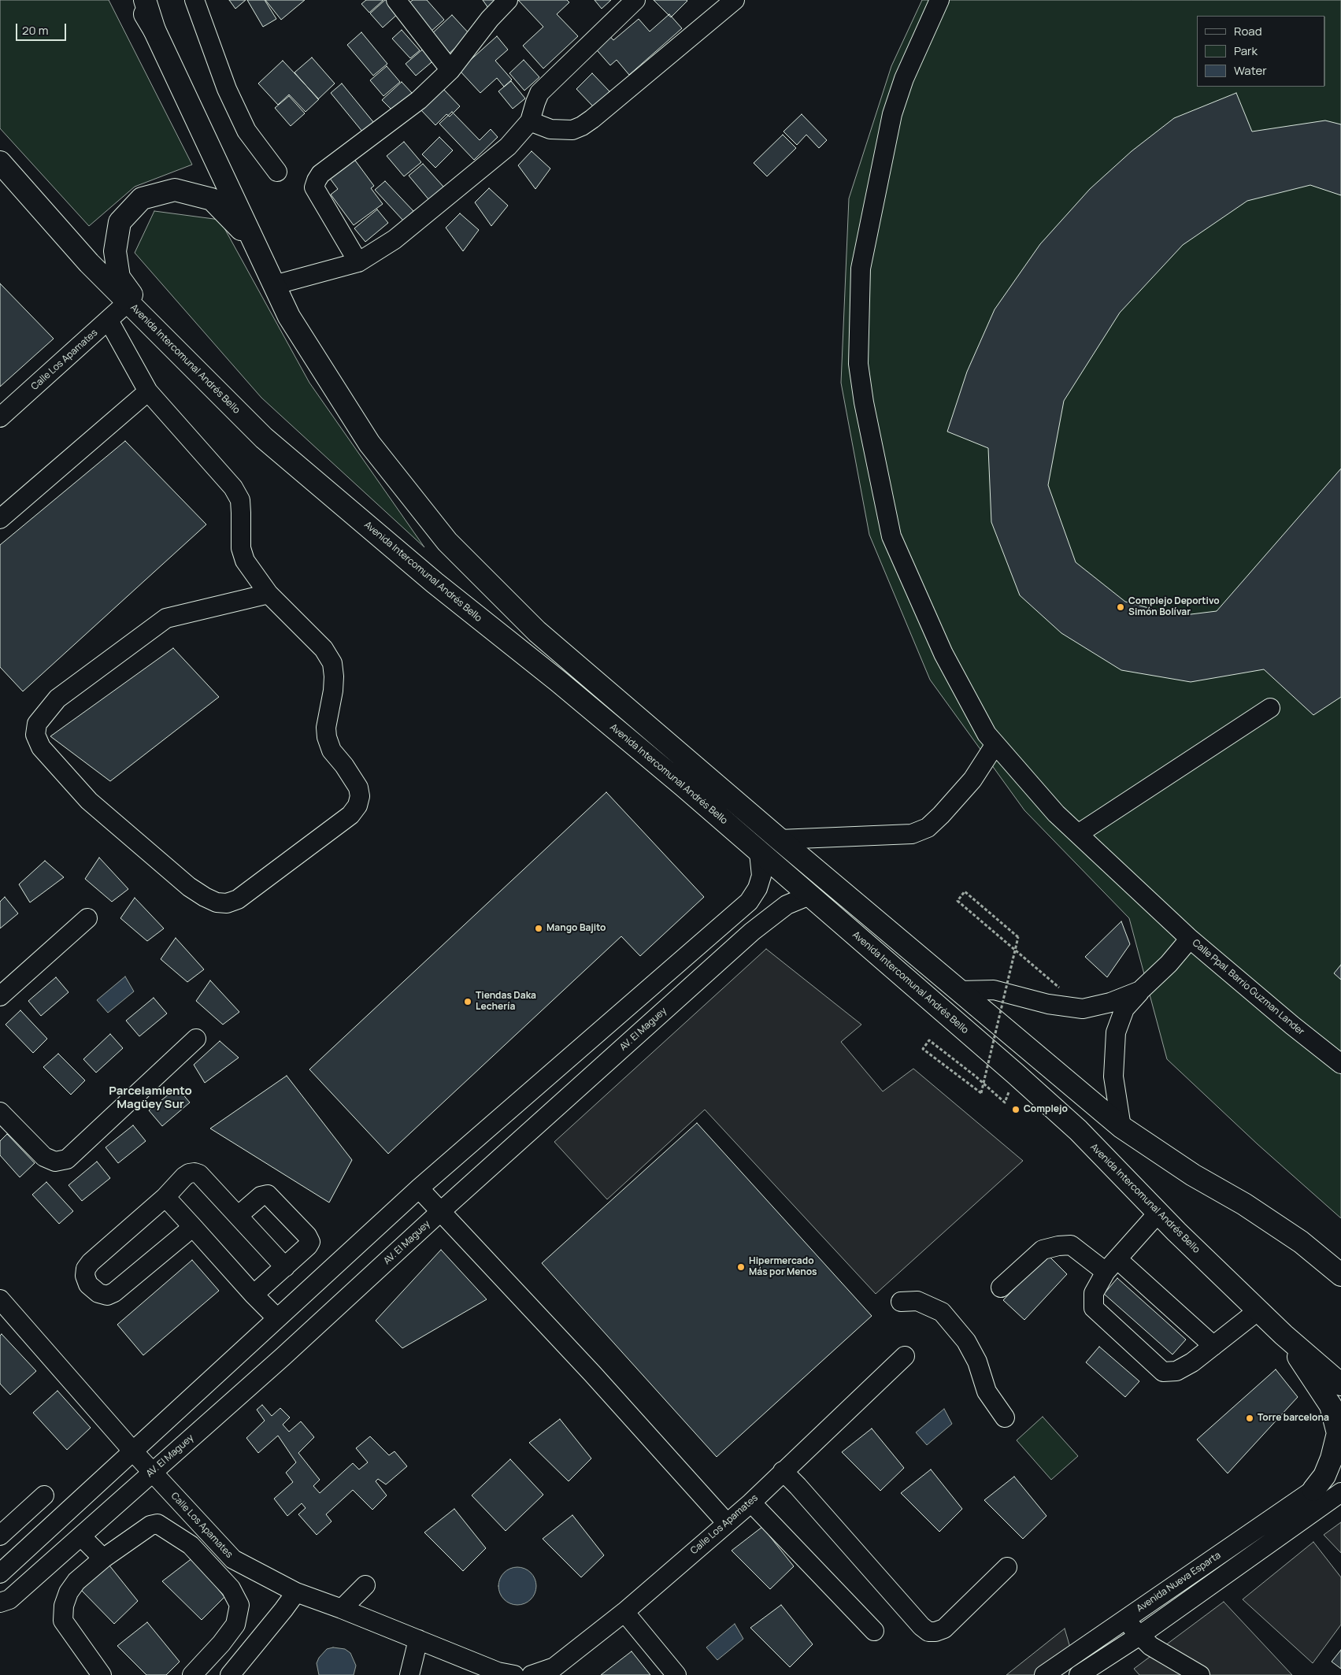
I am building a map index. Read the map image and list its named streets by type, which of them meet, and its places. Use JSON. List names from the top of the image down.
{
  "streets": {
    "main road": ["Avenida Intercomunal Andrés Bello"],
    "street": [
      "Calle Los Apamates",
      "Calle Ppal. Barrio Guzman Lander",
      "AV. El Maguey",
      "Avenida Nueva Esparta"
    ]
  },
  "crossings": [
    ["Avenida Intercomunal Andrés Bello", "Calle Los Apamates"],
    ["Avenida Intercomunal Andrés Bello", "AV. El Maguey"],
    ["Calle Los Apamates", "AV. El Maguey"]
  ],
  "districts": ["Parcelamiento Magüey Sur"],
  "places": [
    "Complejo Deportivo Simón Bolívar",
    "Mango Bajito",
    "Tiendas Daka Lechería",
    "Complejo",
    "Hipermercado Más por Menos",
    "Torre barcelona"
  ],
  "legend": ["Road", "Park", "Water"],
  "scale_bar": "20 m"
}
